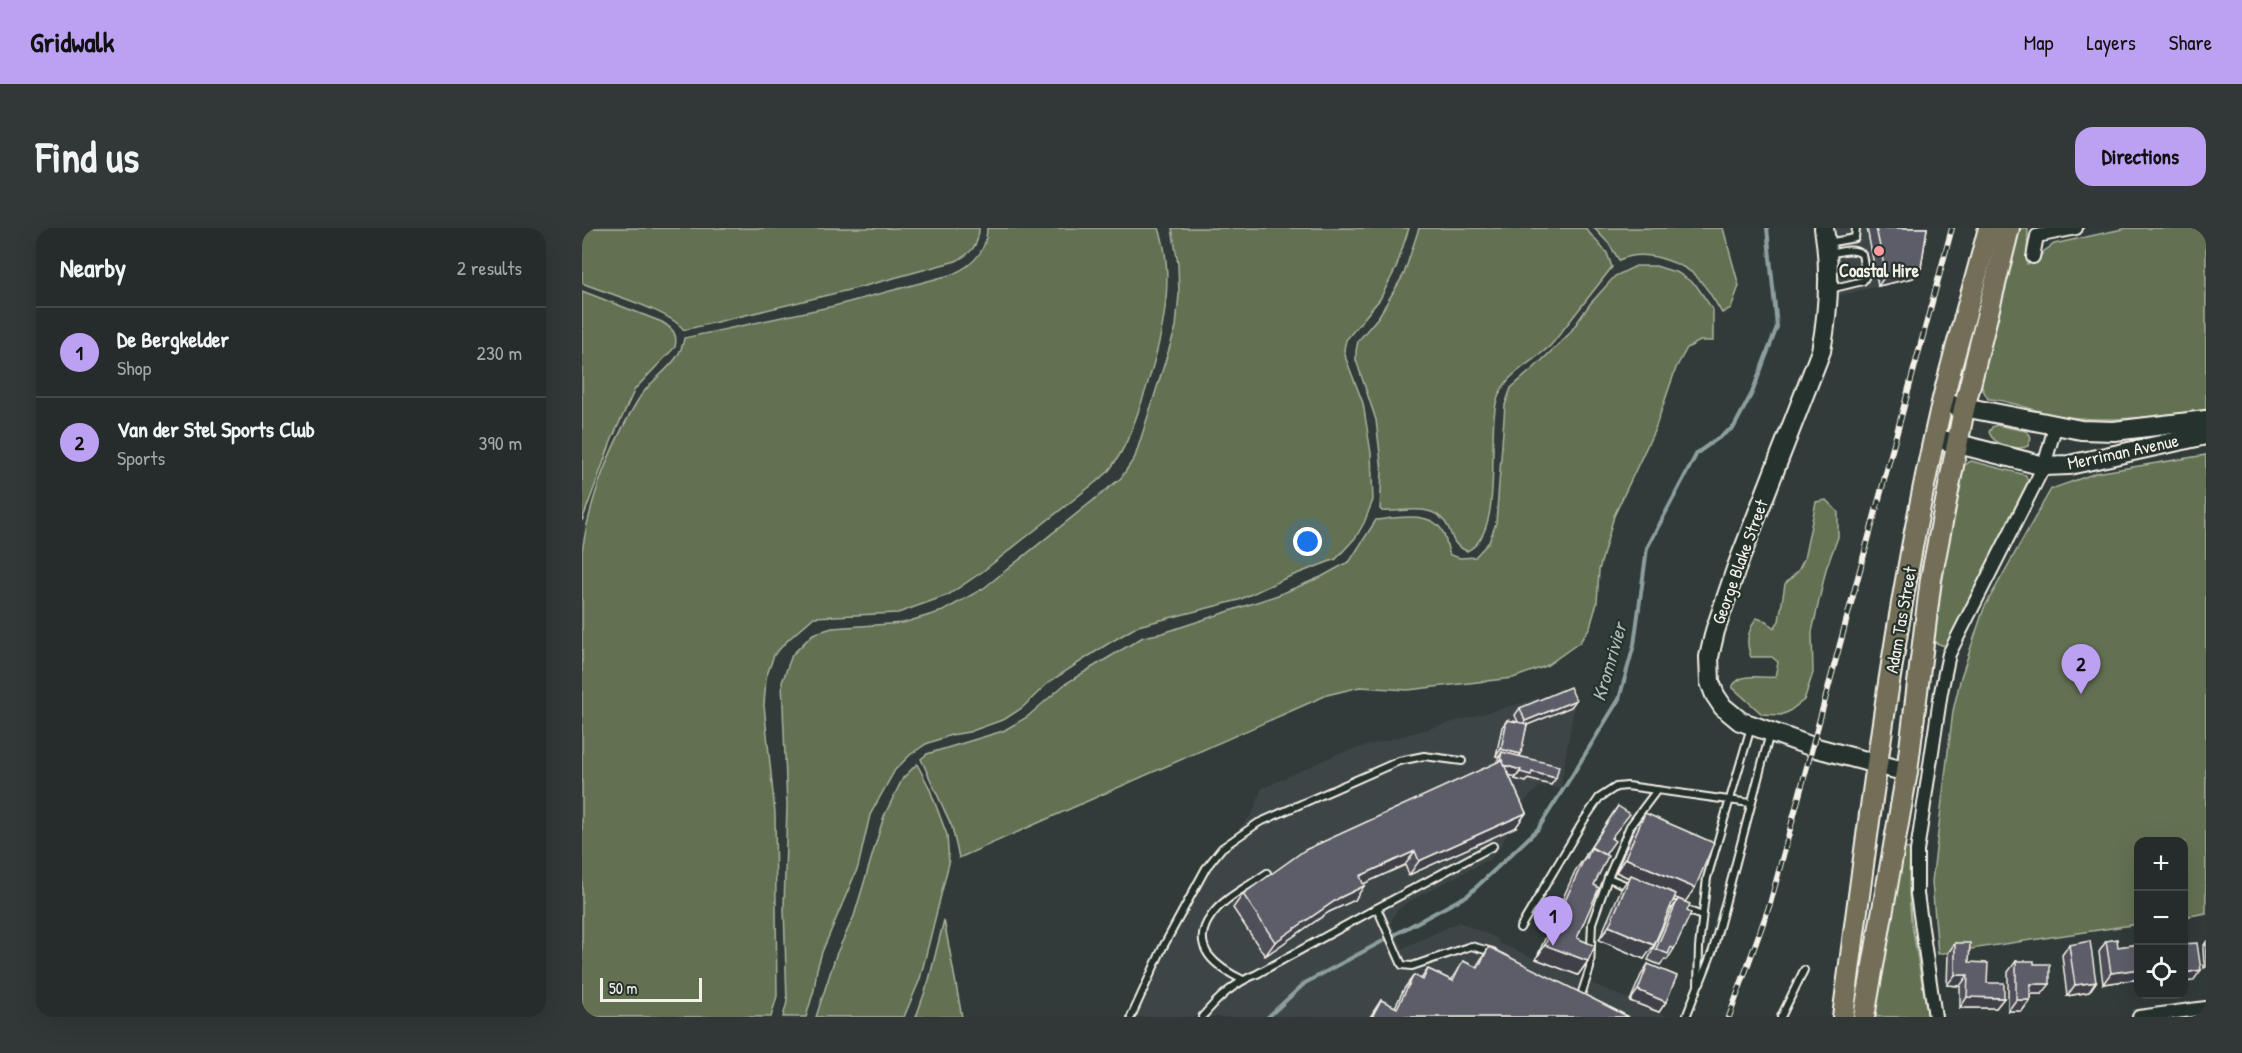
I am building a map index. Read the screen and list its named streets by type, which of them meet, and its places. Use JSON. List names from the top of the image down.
{
  "streets": {
    "main road": ["Adam Tas Street"],
    "street": ["Merriman Avenue", "George Blake Street"]
  },
  "crossings": [
    ["Merriman Avenue", "Adam Tas Street"],
    ["George Blake Street", "Adam Tas Street"]
  ],
  "water": ["Kromrivier"],
  "places": ["Coastal Hire"],
  "scale_bar": "50 m",
  "page": {
    "header": "Gridwalk",
    "nav": ["Map", "Layers", "Share"],
    "buttons": "Directions",
    "title": "Find us",
    "heading": ["Nearby", "2 results"],
    "list": [
      {
        "mark": "1",
        "name": "De Bergkelder",
        "note": "Shop",
        "value": "230 m"
      },
      {
        "mark": "2",
        "name": "Van der Stel Sports Club",
        "note": "Sports",
        "value": "390 m"
      }
    ],
    "pins": ["2", "1"],
    "map_buttons": ["+", "−"],
    "scale": "50 m"
  }
}
